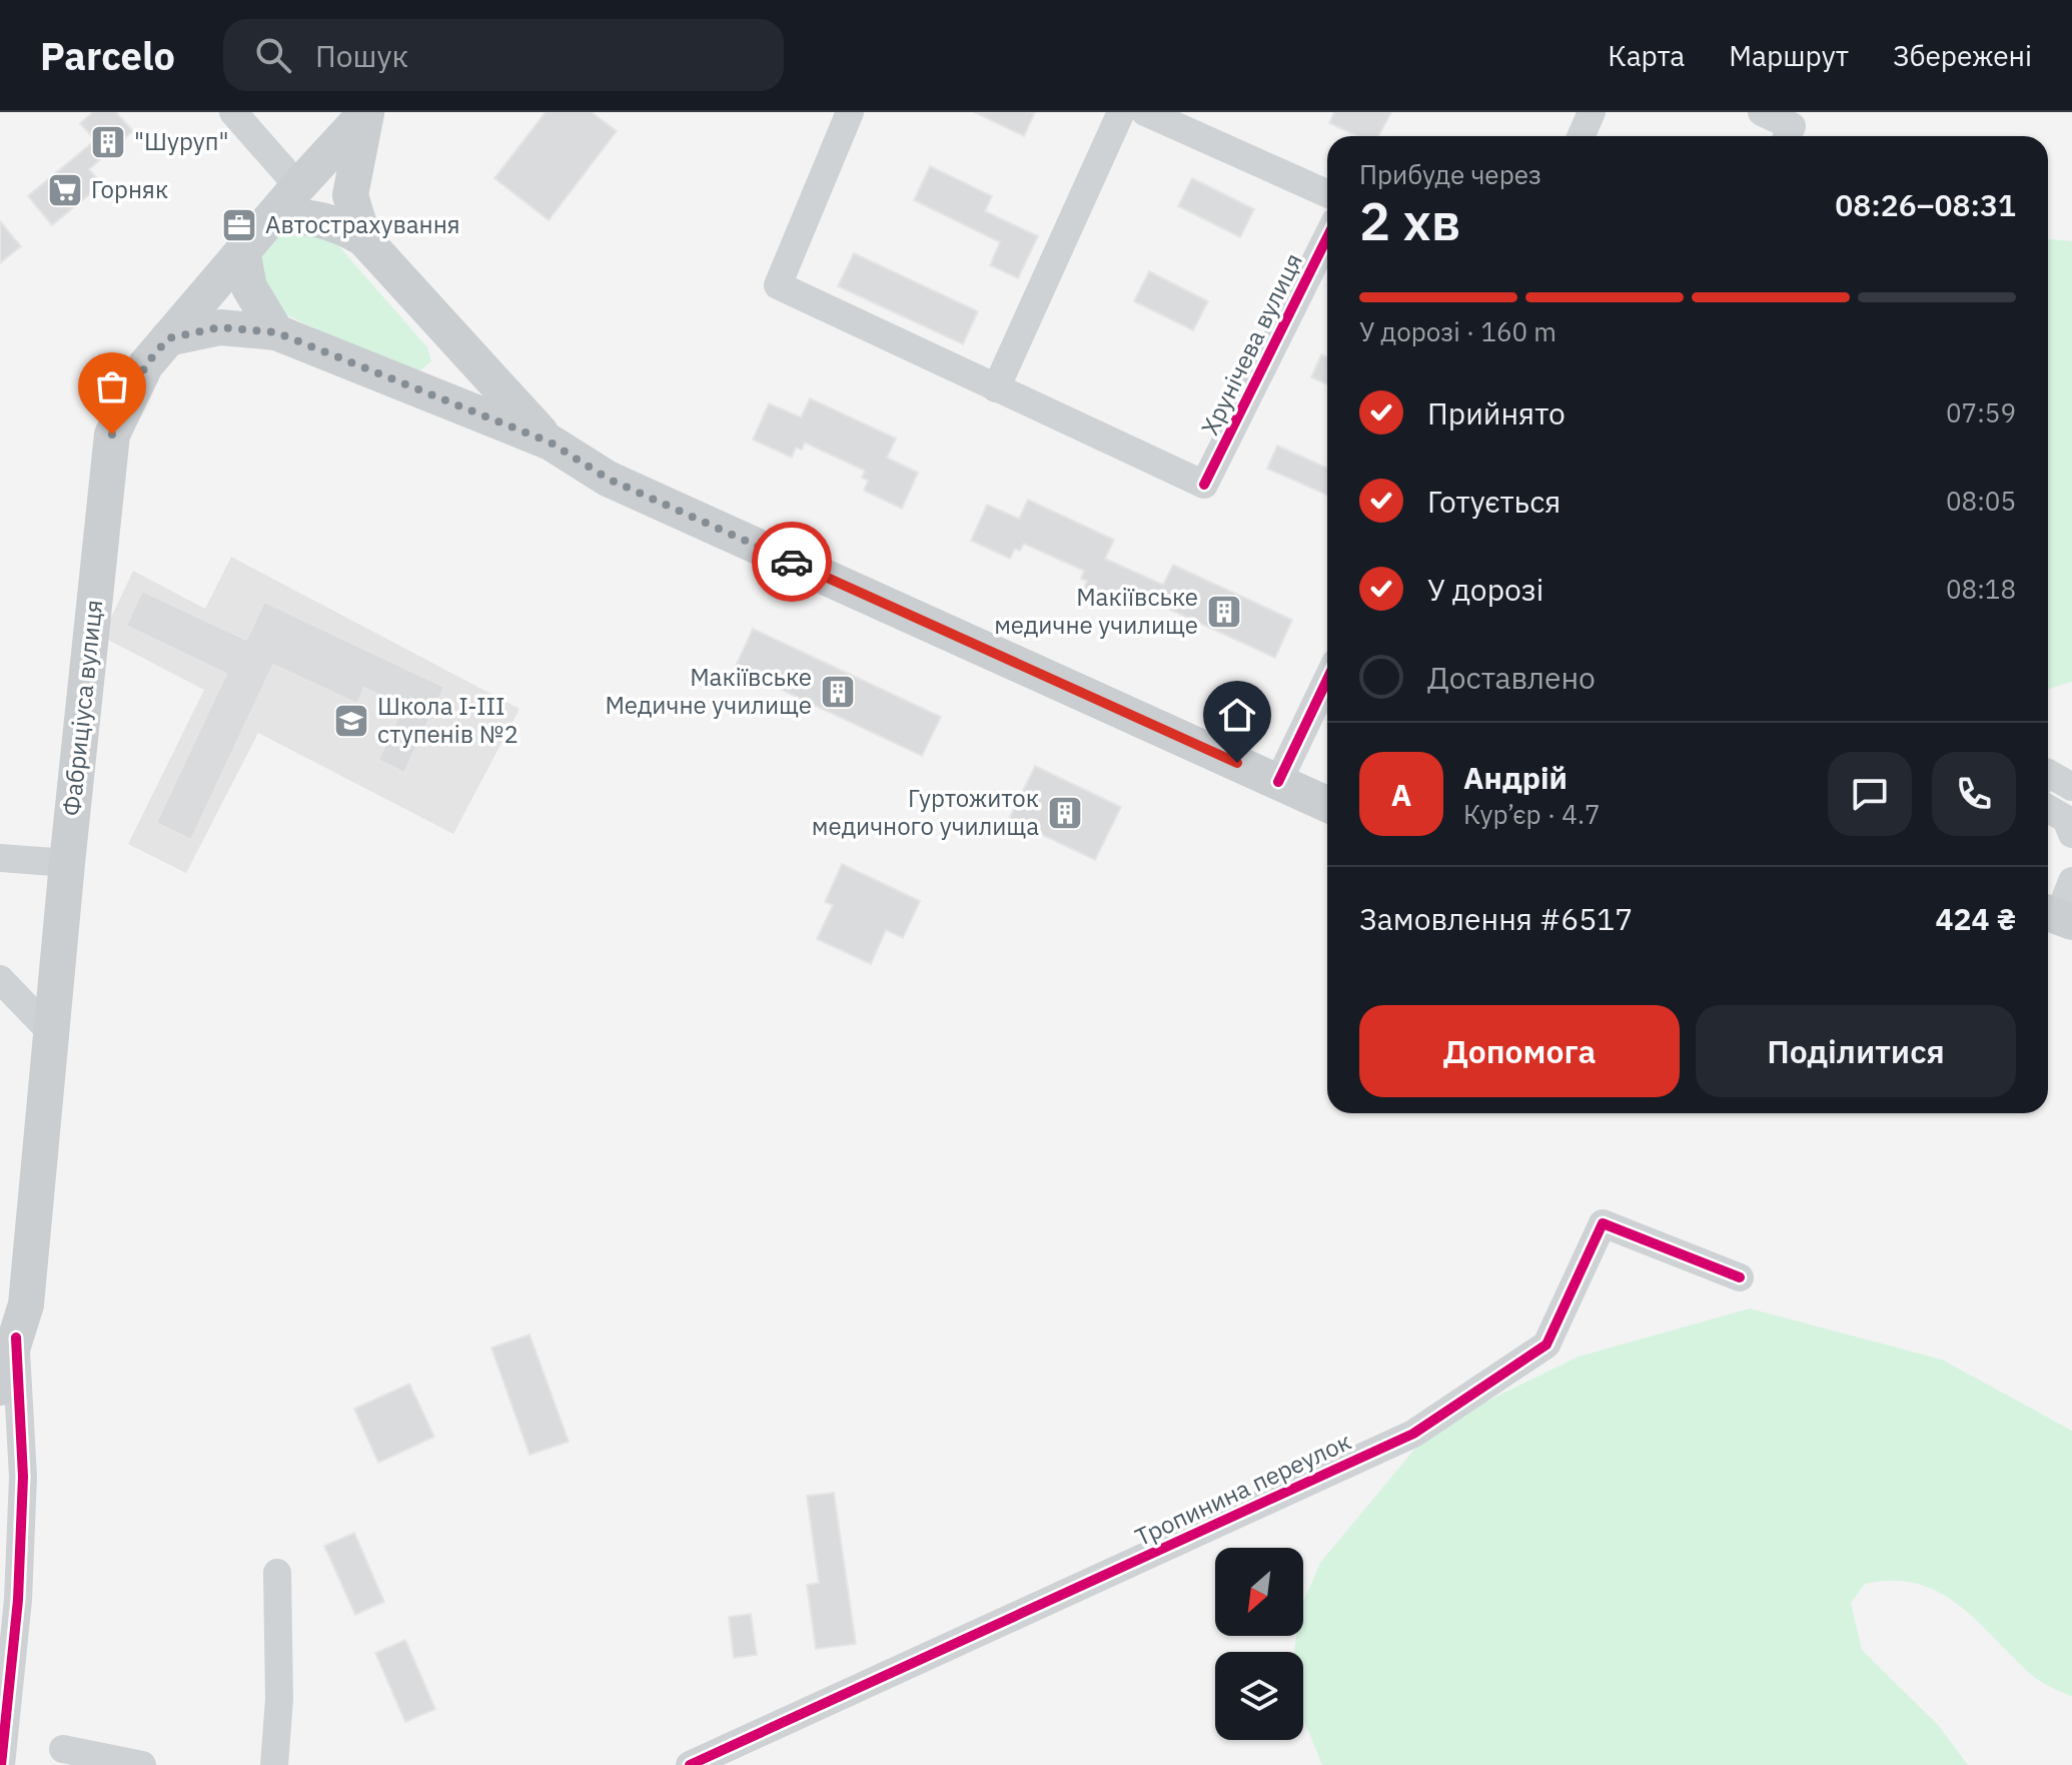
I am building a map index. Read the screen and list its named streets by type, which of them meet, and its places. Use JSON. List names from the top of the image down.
{
  "streets": {
    "main road": ["Фабриціуса вулиця"],
    "street": ["Хрунічева вулиця", "Тропинина переулок"]
  },
  "places": {
    "building": [
      "\"Шуруп\"",
      "Макіївське медичне училище",
      "Макіївське Медичне училище",
      "Гуртожиток медичного училища"
    ],
    "supermarket": ["Горняк"],
    "office": ["Автострахування"],
    "school or university": ["Школа I-III ступенів №2"]
  },
  "north": "bottom left",
  "page": {
    "header": "Parcelo",
    "search": "Пошук",
    "nav": ["Карта", "Маршрут", "Збережені"],
    "heading": ["2 хв", "Прибуде через", "08:26–08:31"],
    "panel": [
      "Андрій",
      "Кур’єр · 4.7",
      "Замовлення #6517",
      "424 ₴"
    ],
    "bar": "У дорозі · 160 m",
    "list": [
      ["Прийнято", "07:59"],
      ["Готується", "08:05"],
      ["У дорозі", "08:18"],
      "Доставлено"
    ],
    "round": "А",
    "buttons": ["Допомога", "Поділитися"]
  }
}
